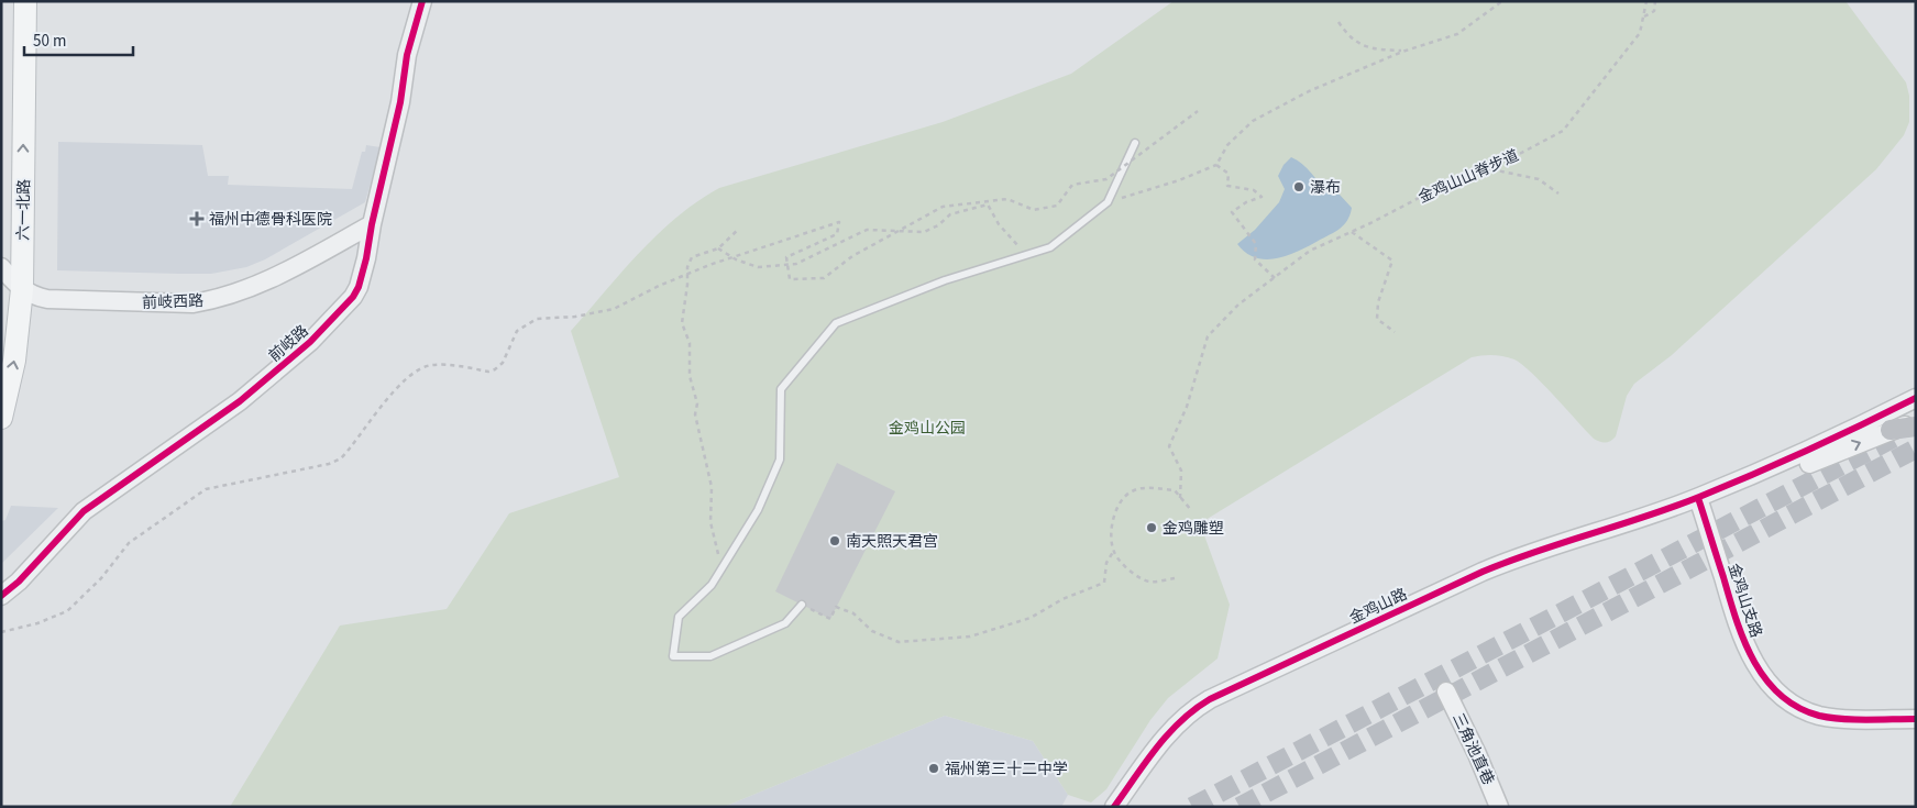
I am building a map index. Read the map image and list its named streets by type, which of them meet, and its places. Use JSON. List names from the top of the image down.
{
  "streets": {
    "main road": ["六一北路"],
    "street": [
      "前岐西路",
      "前岐路",
      "金鸡山支路",
      "金鸡山路",
      "三角池直巷"
    ],
    "path": ["金鸡山山脊步道"]
  },
  "crossings": [
    ["六一北路", "前岐西路"],
    ["前岐西路", "前岐路"],
    ["金鸡山支路", "金鸡山路"]
  ],
  "one_way": ["六一北路"],
  "parks": ["金鸡山公园"],
  "places": {
    "other": [
      "瀑布",
      "金鸡雕塑",
      "南天照天君宫",
      "福州第三十二中学"
    ],
    "health": ["福州中德骨科医院"]
  },
  "scale_bar": "50 m"
}
